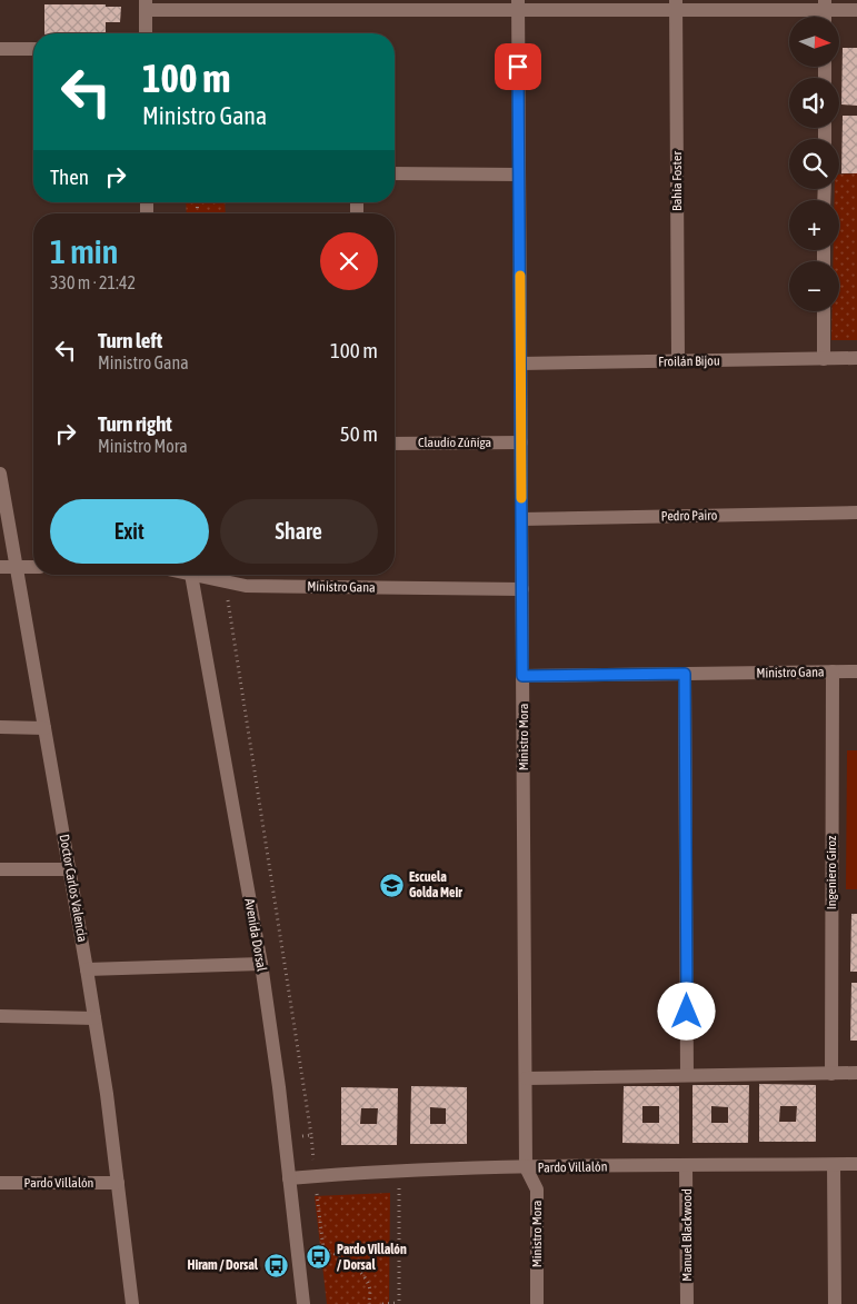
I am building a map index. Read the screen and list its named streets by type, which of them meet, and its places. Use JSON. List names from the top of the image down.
{
  "streets": {
    "street": [
      "Bahía Foster",
      "Froilán Bijou",
      "Claudio Zúñiga",
      "Pedro Pairo",
      "Ministro Gana",
      "Ministro Mora",
      "Ingeniero Giroz",
      "Doctor Carlos Valencia",
      "Avenida Dorsal",
      "Pardo Villalón",
      "Manuel Blackwood"
    ]
  },
  "crossings": [
    ["Bahía Foster", "Froilán Bijou"],
    ["Froilán Bijou", "Ministro Mora"],
    ["Claudio Zúñiga", "Ministro Mora"],
    ["Pedro Pairo", "Ministro Mora"],
    ["Ministro Gana", "Ministro Mora"],
    ["Ministro Gana", "Ingeniero Giroz"],
    ["Ministro Mora", "Pardo Villalón"],
    ["Doctor Carlos Valencia", "Pardo Villalón"],
    ["Avenida Dorsal", "Pardo Villalón"],
    ["Pardo Villalón", "Manuel Blackwood"]
  ],
  "places": {
    "school or university": ["Escuela Golda Meir"],
    "bus stop": ["Pardo Villalón / Dorsal", "Hiram / Dorsal"]
  },
  "north": "right",
  "page": {
    "map_buttons": ["+", "−"],
    "turn": ["100 m", "Ministro Gana"],
    "then": "Then",
    "heading": ["1 min", "330 m · 21:42"],
    "list": [
      {
        "name": "Turn left",
        "note": "Ministro Gana",
        "value": "100 m"
      },
      {
        "name": "Turn right",
        "note": "Ministro Mora",
        "value": "50 m"
      }
    ],
    "buttons": ["Exit", "Share"]
  }
}
